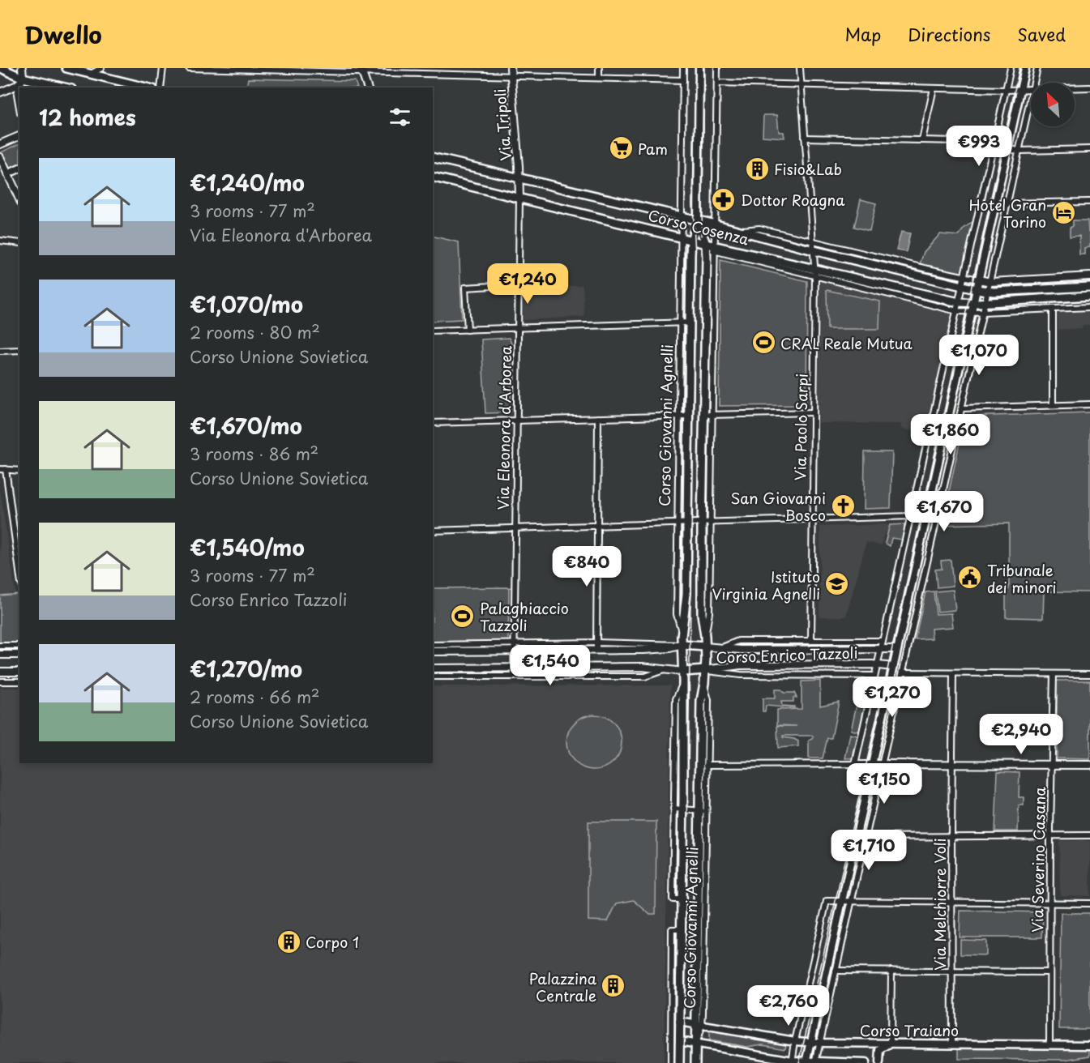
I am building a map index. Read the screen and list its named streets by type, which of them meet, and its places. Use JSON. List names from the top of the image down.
{
  "streets": {
    "main road": ["Corso Cosenza", "Corso Giovanni Agnelli", "Corso Traiano"],
    "street": [
      "Via Tripoli",
      "Via Paolo Sarpi",
      "Via Eleonora d'Arborea",
      "Corso Enrico Tazzoli",
      "Via Severino Casana",
      "Via Melchiorre Voli"
    ]
  },
  "crossings": [
    ["Via Tripoli", "Corso Cosenza"],
    ["Via Tripoli", "Via Eleonora d'Arborea"],
    ["Corso Cosenza", "Corso Giovanni Agnelli"],
    ["Corso Cosenza", "Via Paolo Sarpi"],
    ["Corso Cosenza", "Via Eleonora d'Arborea"],
    ["Corso Giovanni Agnelli", "Corso Enrico Tazzoli"],
    ["Corso Giovanni Agnelli", "Corso Traiano"],
    ["Via Paolo Sarpi", "Corso Enrico Tazzoli"],
    ["Via Severino Casana", "Corso Traiano"],
    ["Via Melchiorre Voli", "Corso Traiano"]
  ],
  "places": {
    "supermarket": ["Pam"],
    "building": ["Fisio&Lab", "Corpo 1", "Palazzina Centrale"],
    "pharmacy": ["Dottor Roagna"],
    "hotel": ["Hotel Gran Torino"],
    "sports": ["CRAL Reale Mutua", "Palaghiaccio Tazzoli"],
    "church": ["San Giovanni Bosco"],
    "public building": ["Tribunale dei minori"],
    "school or university": ["Istituto Virginia Agnelli"]
  },
  "north": "top left",
  "page": {
    "header": "Dwello",
    "nav": ["Map", "Directions", "Saved"],
    "heading": "12 homes",
    "price": [
      "€993",
      "€1,240",
      "€1,070",
      "€1,860",
      "€1,670",
      "€840",
      "€1,540",
      "€1,270",
      "€2,940",
      "€1,150",
      "€1,710",
      "€2,760"
    ],
    "list": [
      {
        "name": "€1,240/mo",
        "note": "3 rooms · 77 m² · Via Eleonora d'Arborea"
      },
      {
        "name": "€1,070/mo",
        "note": "2 rooms · 80 m² · Corso Unione Sovietica"
      },
      {
        "name": "€1,670/mo",
        "note": "3 rooms · 86 m² · Corso Unione Sovietica"
      },
      {
        "name": "€1,540/mo",
        "note": "3 rooms · 77 m² · Corso Enrico Tazzoli"
      },
      {
        "name": "€1,270/mo",
        "note": "2 rooms · 66 m² · Corso Unione Sovietica"
      }
    ]
  }
}
